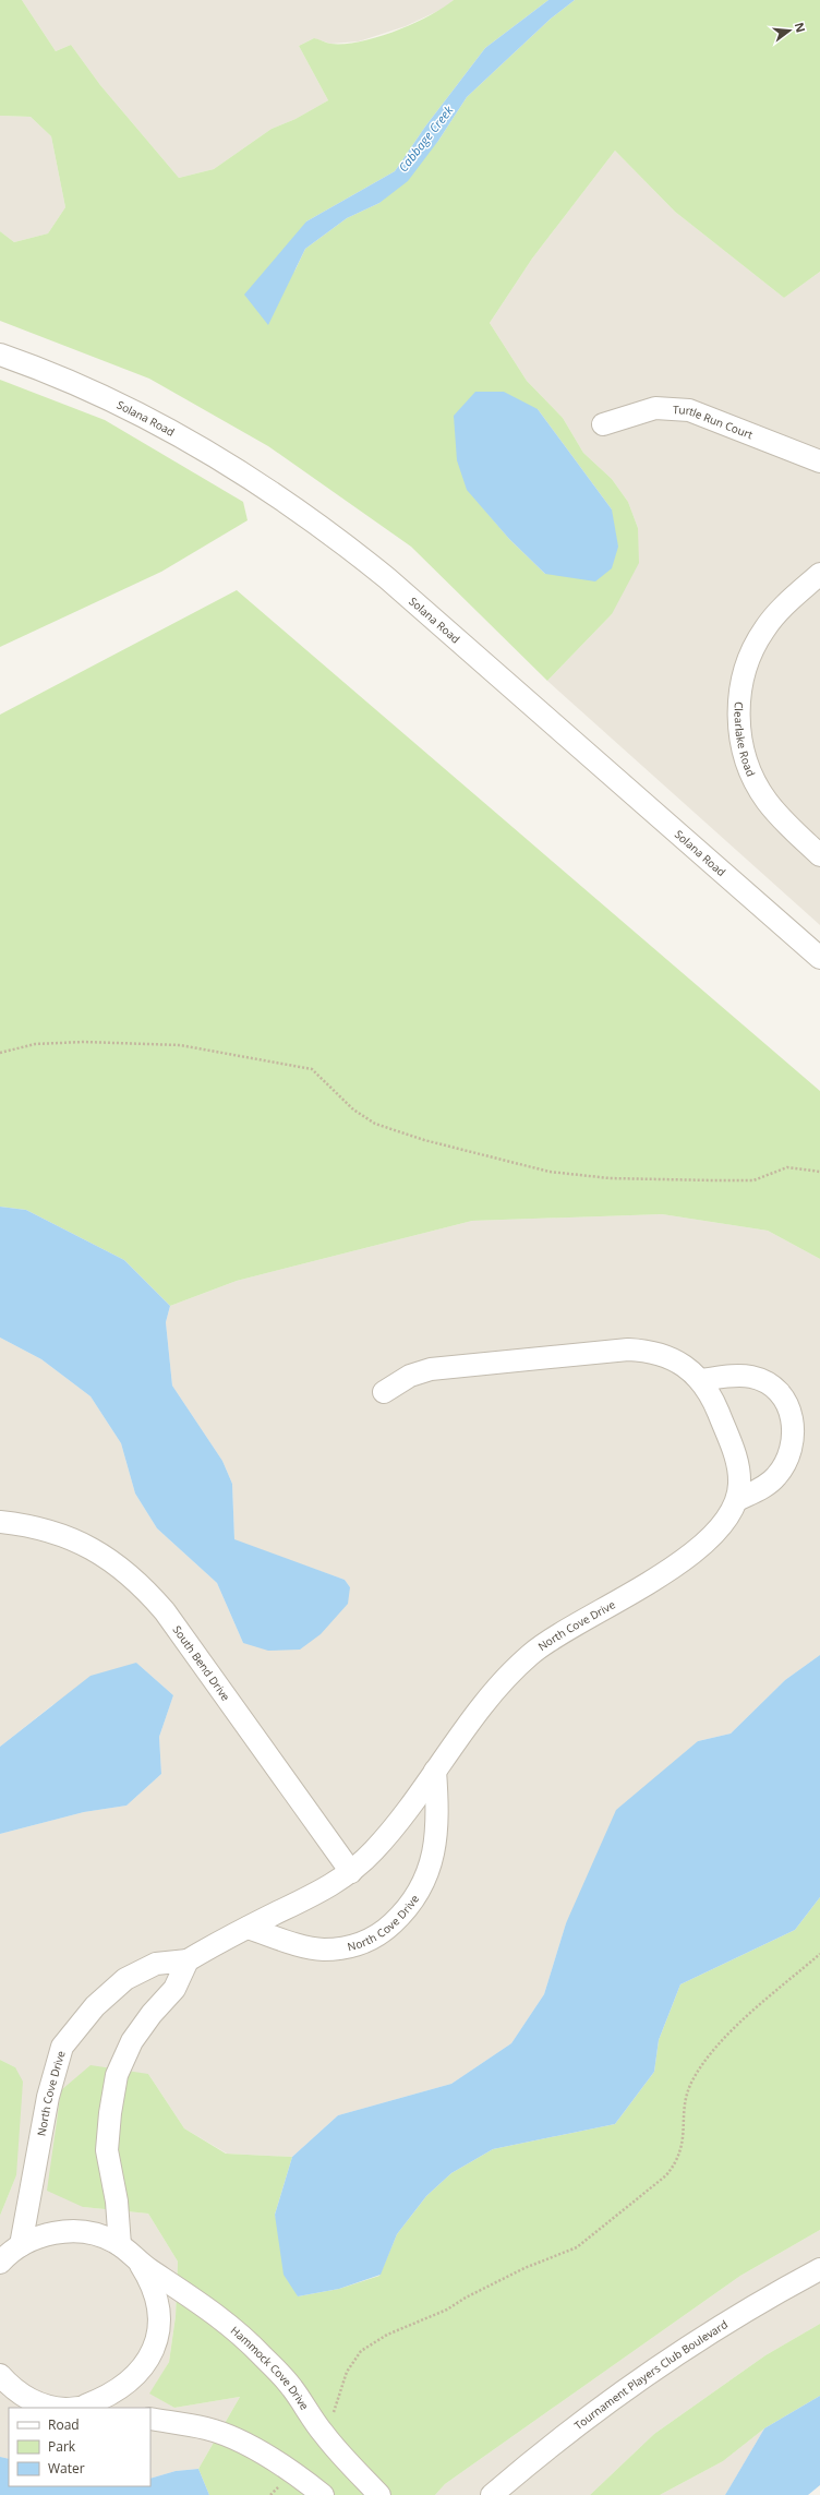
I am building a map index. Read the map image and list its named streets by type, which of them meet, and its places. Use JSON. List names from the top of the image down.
{
  "streets": {
    "street": [
      "Solana Road",
      "Turtle Run Court",
      "Clearlake Road",
      "North Cove Drive",
      "South Bend Drive",
      "Hammock Cove Drive",
      "Tournament Players Club Boulevard"
    ]
  },
  "crossings": [
    ["North Cove Drive", "South Bend Drive"],
    ["North Cove Drive", "Hammock Cove Drive"]
  ],
  "water": ["Cabbage Creek"],
  "legend": ["Road", "Park", "Water"],
  "north": "right"
}
